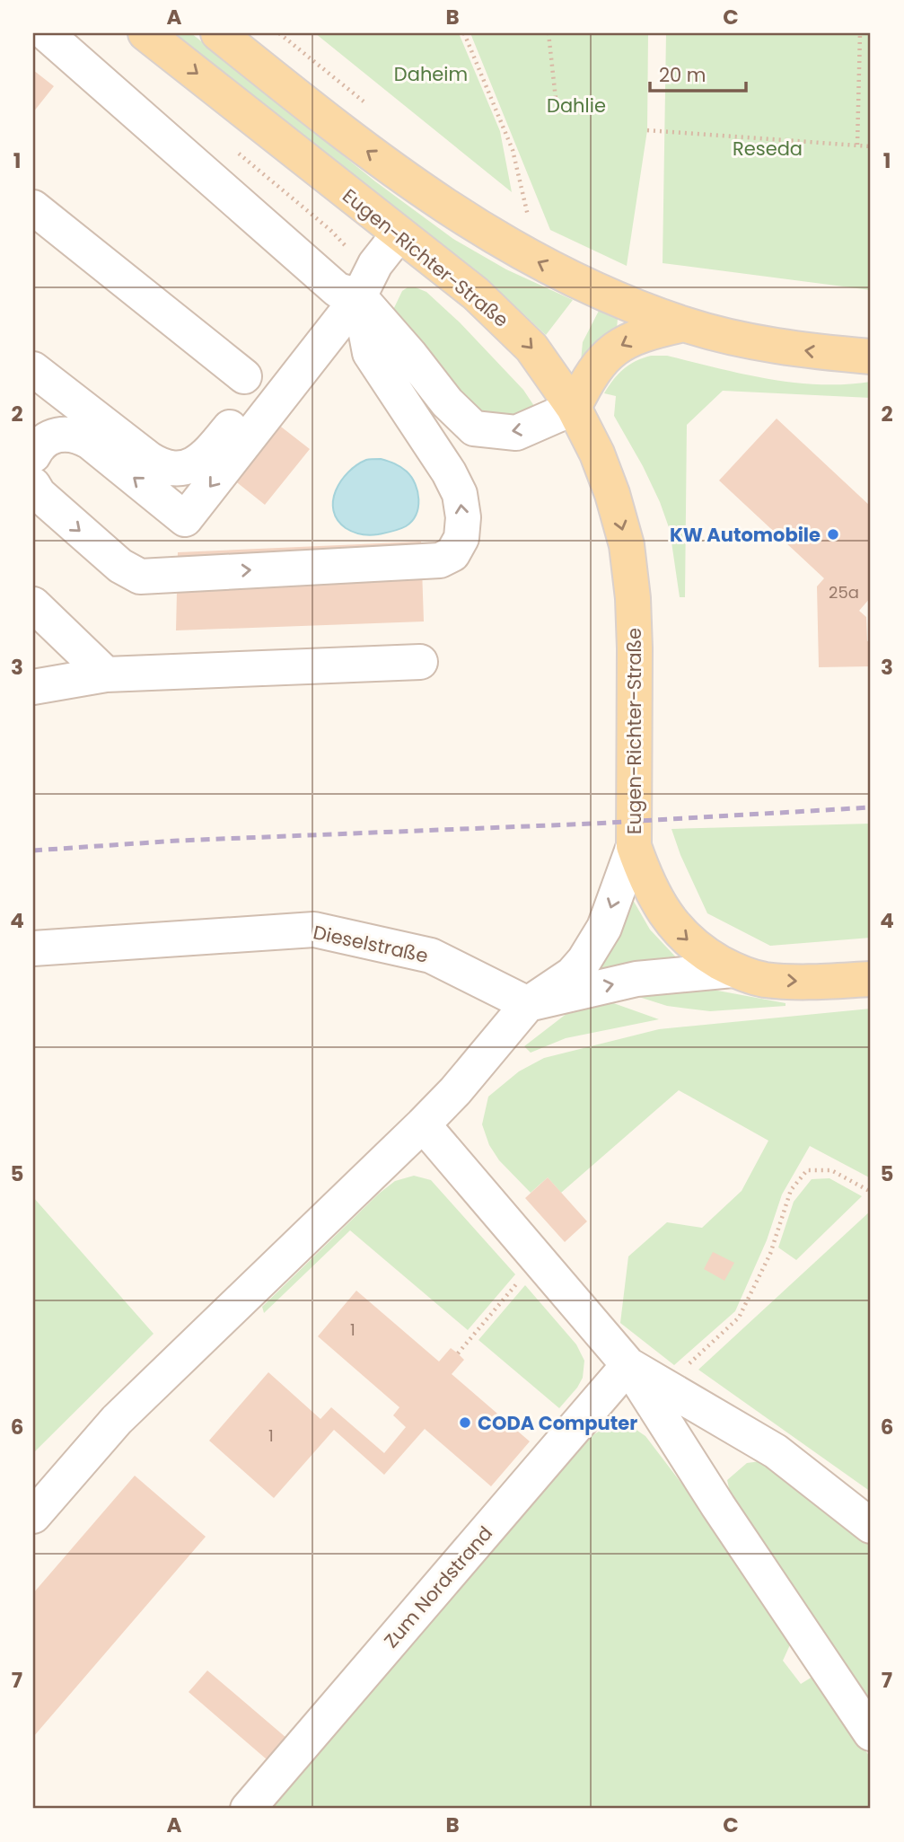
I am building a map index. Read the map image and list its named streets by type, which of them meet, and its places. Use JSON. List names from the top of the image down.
{
  "streets": {
    "main road": ["Eugen-Richter-Straße"],
    "street": ["Dieselstraße", "Zum Nordstrand"]
  },
  "parks": ["Daheim", "Dahlie", "Reseda"],
  "places": ["KW Automobile", "CODA Computer"],
  "house_numbers": ["25a", "1", "1"],
  "scale_bar": "20 m",
  "grid": {
    "columns": ["A", "B", "C"],
    "rows": [
      "1",
      "2",
      "3",
      "4",
      "5",
      "6",
      "7"
    ]
  }
}
